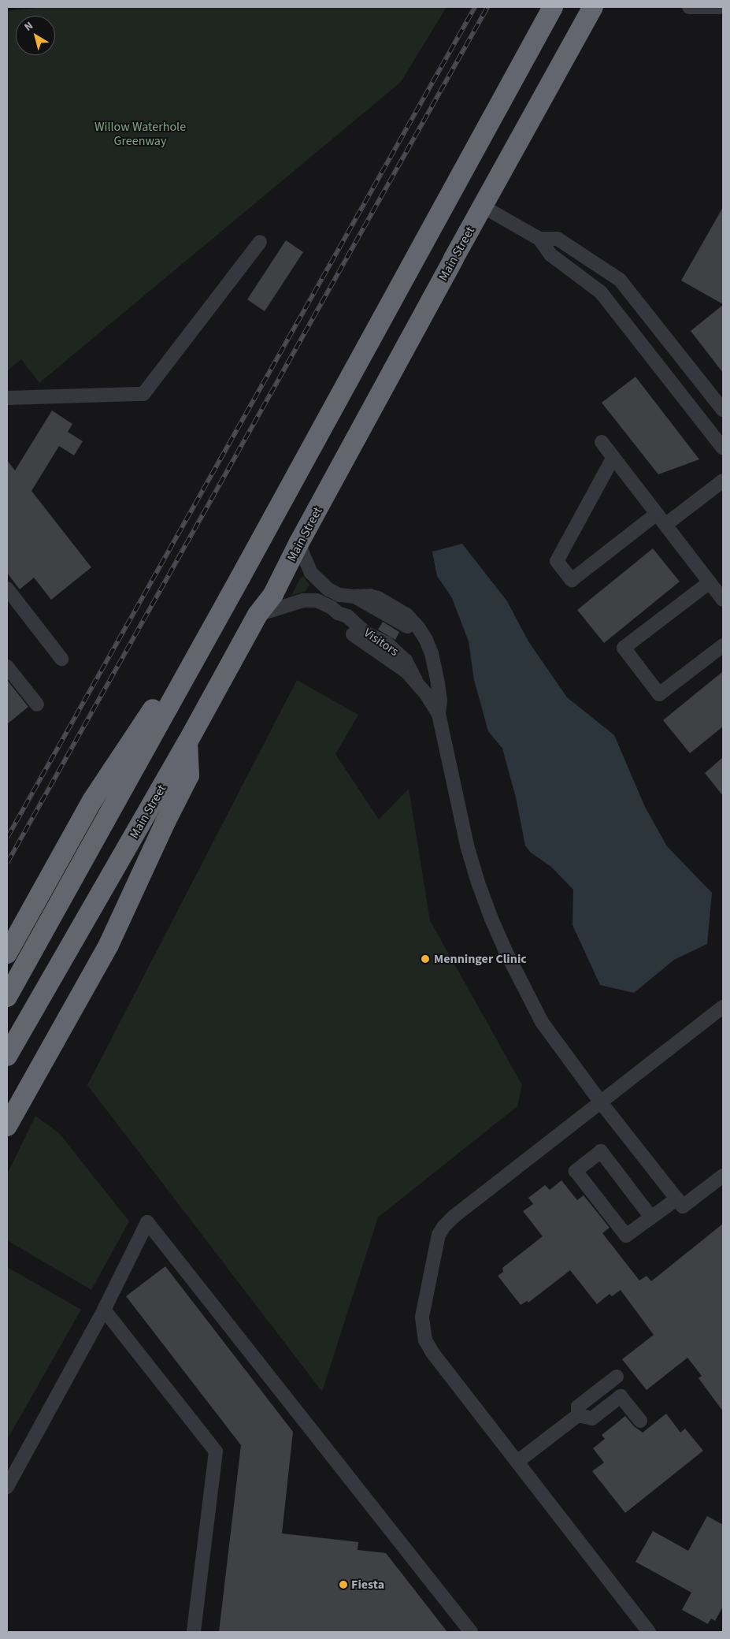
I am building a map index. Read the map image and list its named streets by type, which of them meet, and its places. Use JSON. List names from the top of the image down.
{
  "streets": {
    "highway": ["Main Street"]
  },
  "parks": ["Willow Waterhole Greenway"],
  "places": ["Menninger Clinic", "Fiesta"],
  "north": "top left"
}
